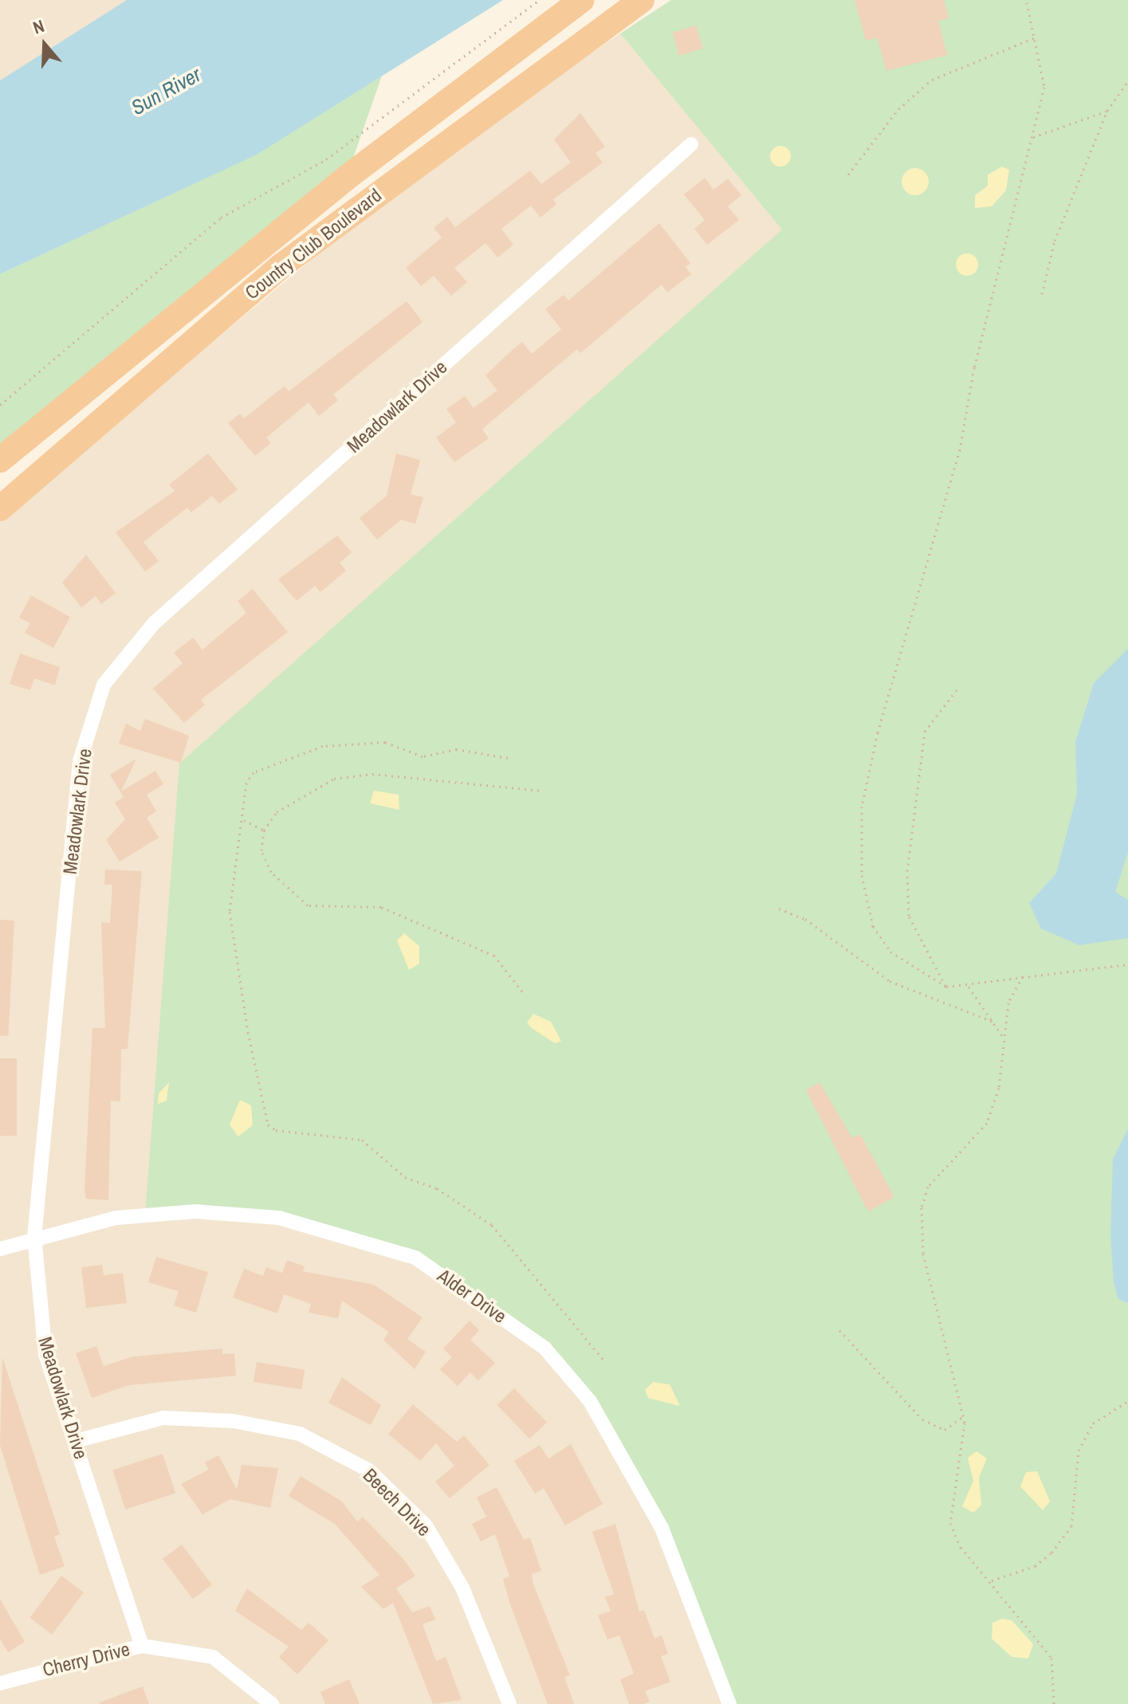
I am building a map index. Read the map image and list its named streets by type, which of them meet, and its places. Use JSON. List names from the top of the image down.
{
  "streets": {
    "highway": ["Country Club Boulevard"],
    "street": [
      "Meadowlark Drive",
      "Alder Drive",
      "Beech Drive",
      "Cherry Drive"
    ]
  },
  "crossings": [
    ["Meadowlark Drive", "Alder Drive"],
    ["Meadowlark Drive", "Beech Drive"],
    ["Meadowlark Drive", "Cherry Drive"]
  ],
  "water": ["Sun River"],
  "north": "top"
}
